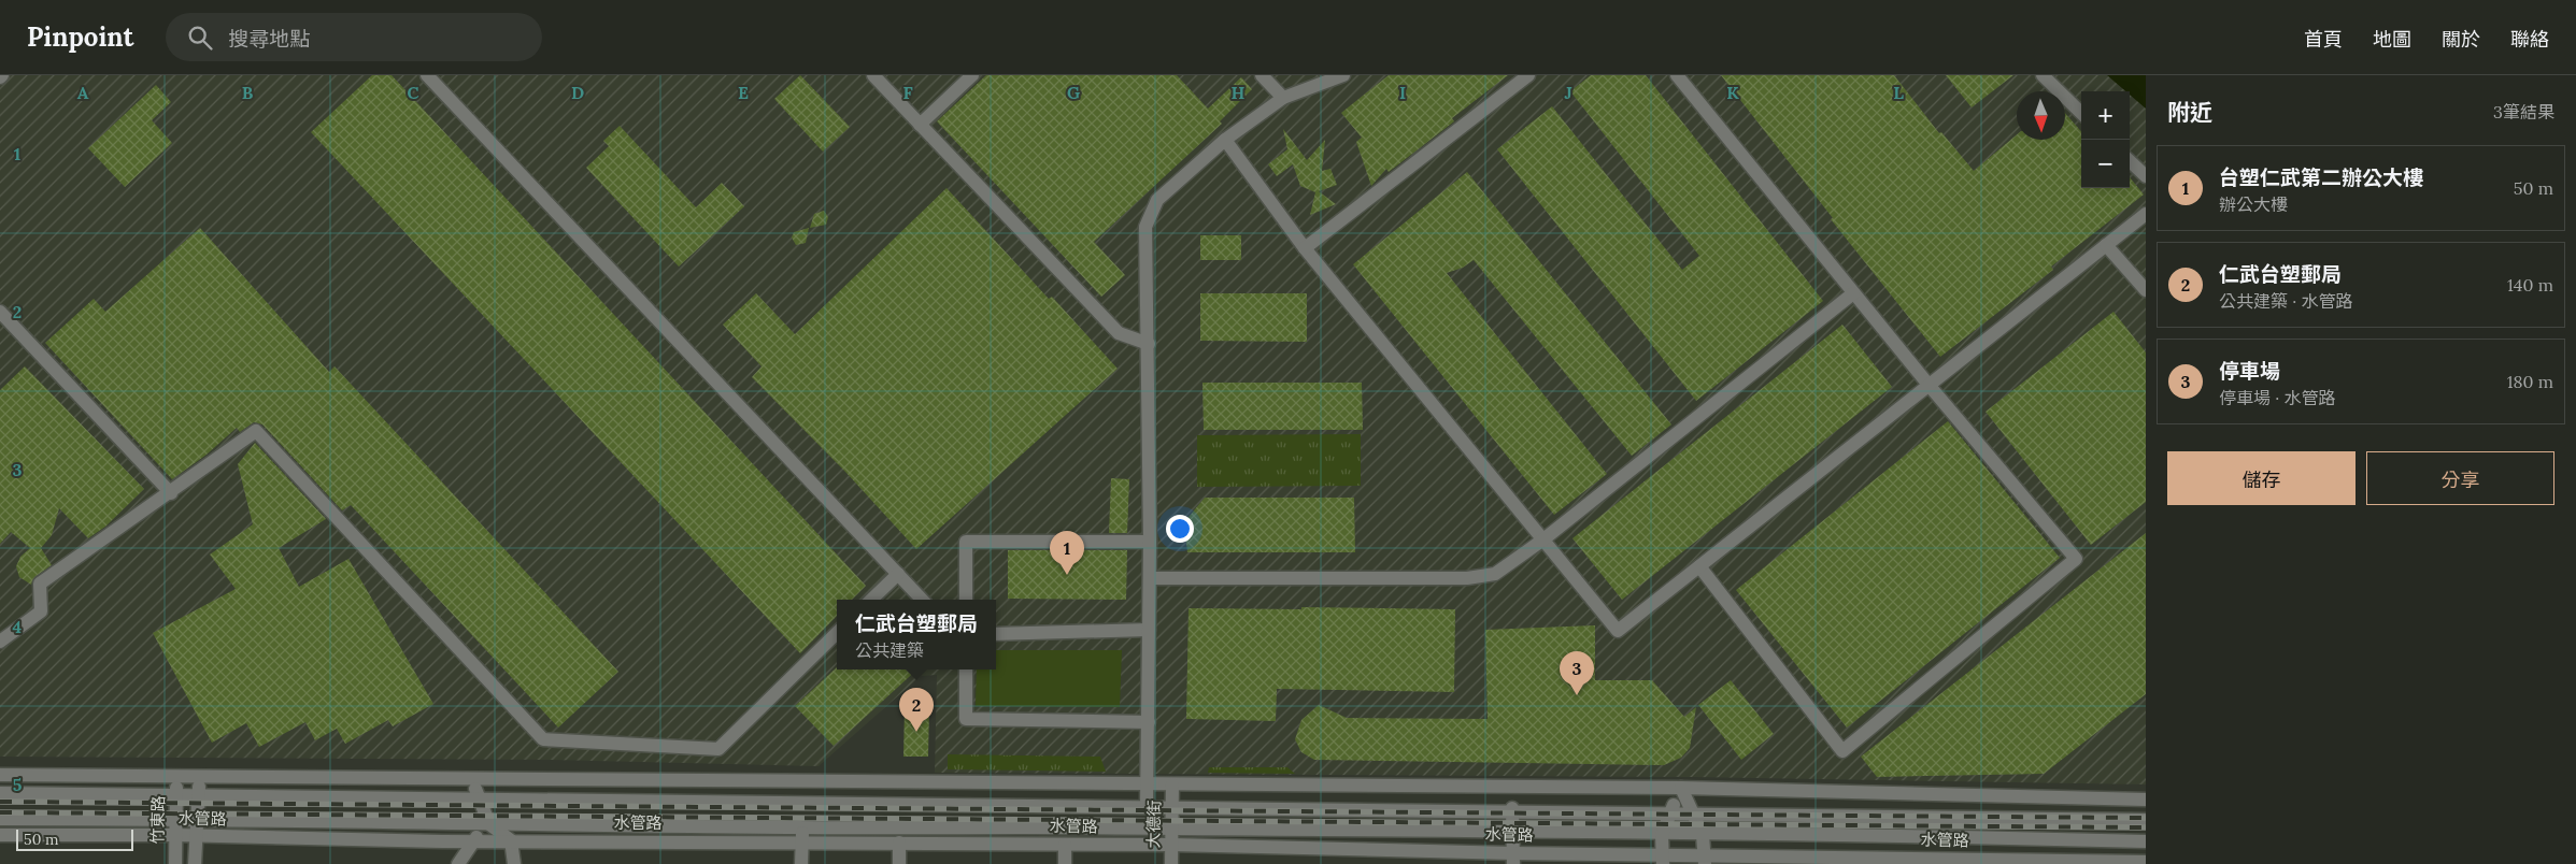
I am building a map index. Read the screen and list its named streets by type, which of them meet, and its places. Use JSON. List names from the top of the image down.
{
  "streets": {
    "street": ["水管路", "竹東路", "大德街"]
  },
  "crossings": [
    ["水管路", "竹東路"],
    ["水管路", "大德街"]
  ],
  "scale_bar": "50 m",
  "north": "bottom",
  "page": {
    "header": "Pinpoint",
    "search": "搜尋地點",
    "nav": [
      "首頁",
      "地圖",
      "關於",
      "聯絡"
    ],
    "heading": ["附近", "3筆結果"],
    "map_buttons": ["+", "−"],
    "list": [
      {
        "mark": "1",
        "name": "台塑仁武第二辦公大樓",
        "note": "辦公大樓",
        "value": "50 m"
      },
      {
        "mark": "2",
        "name": "仁武台塑郵局",
        "note": "公共建築 · 水管路",
        "value": "140 m"
      },
      {
        "mark": "3",
        "name": "停車場",
        "note": "停車場 · 水管路",
        "value": "180 m"
      }
    ],
    "buttons": ["儲存", "分享"],
    "pins": ["1", "3", "2"],
    "popup": ["仁武台塑郵局", "公共建築"],
    "scale": "50 m"
  },
  "grid": {
    "columns": [
      "A",
      "B",
      "C",
      "D",
      "E",
      "F",
      "G",
      "H",
      "I",
      "J",
      "K",
      "L"
    ],
    "rows": [
      "1",
      "2",
      "3",
      "4",
      "5"
    ]
  }
}
